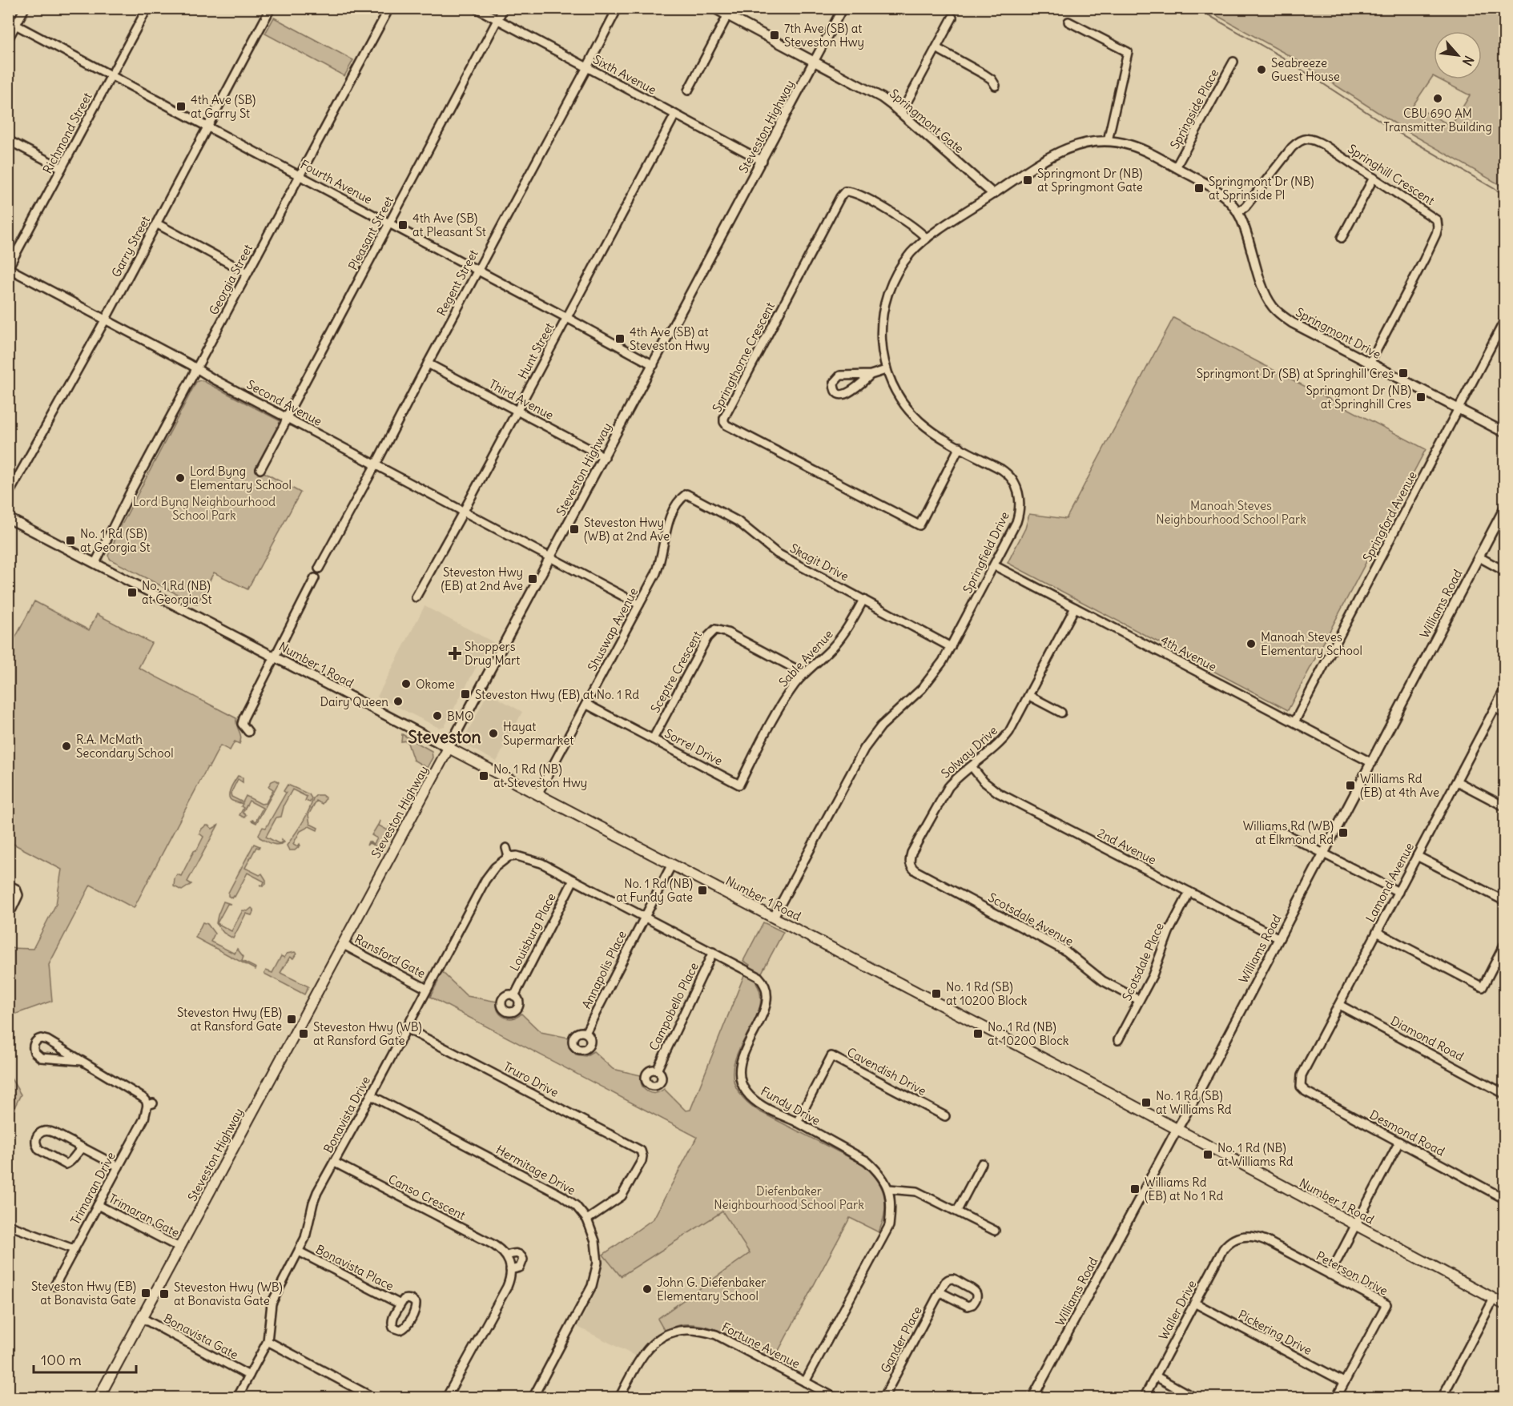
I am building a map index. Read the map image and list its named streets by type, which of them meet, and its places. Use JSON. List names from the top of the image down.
{
  "streets": {
    "main road": ["Steveston Highway", "Number 1 Road"],
    "street": [
      "Sixth Avenue",
      "Springside Place",
      "Springmont Gate",
      "Richmond Street",
      "Springhill Crescent",
      "Fourth Avenue",
      "Pleasant Street",
      "Garry Street",
      "Georgia Street",
      "Regent Street",
      "Springmont Drive",
      "Hunt Street",
      "Springthorne Crescent",
      "Third Avenue",
      "Second Avenue",
      "Springford Avenue",
      "Springfield Drive",
      "Skagit Drive",
      "Williams Road",
      "Shuswap Avenue",
      "4th Avenue",
      "Sable Avenue",
      "Sceptre Crescent",
      "Sorrel Drive",
      "Solway Drive",
      "2nd Avenue",
      "Lamond Avenue",
      "Scotsdale Avenue",
      "Louisburg Place",
      "Ransford Gate",
      "Scotsdale Place",
      "Annapolis Place",
      "Campobello Place",
      "Diamond Road",
      "Cavendish Drive",
      "Truro Drive",
      "Fundy Drive",
      "Bonavista Drive",
      "Desmond Road",
      "Hermitage Drive",
      "Trimaran Drive",
      "Canso Crescent",
      "Trimaran Gate",
      "Bonavista Place",
      "Peterson Drive",
      "Waller Drive",
      "Pickering Drive",
      "Bonavista Gate",
      "Gander Place",
      "Fortune Avenue"
    ]
  },
  "crossings": [
    ["Sixth Avenue", "Steveston Highway"],
    ["Sixth Avenue", "Pleasant Street"],
    ["Sixth Avenue", "Regent Street"],
    ["Sixth Avenue", "Hunt Street"],
    ["Springside Place", "Springmont Drive"],
    ["Springmont Gate", "Steveston Highway"],
    ["Springmont Gate", "Springmont Drive"],
    ["Springmont Gate", "Springfield Drive"],
    ["Steveston Highway", "Fourth Avenue"],
    ["Steveston Highway", "Third Avenue"],
    ["Steveston Highway", "Second Avenue"],
    ["Steveston Highway", "Number 1 Road"],
    ["Steveston Highway", "Ransford Gate"],
    ["Steveston Highway", "Trimaran Gate"],
    ["Steveston Highway", "Bonavista Gate"],
    ["Richmond Street", "Fourth Avenue"],
    ["Richmond Street", "Second Avenue"],
    ["Springhill Crescent", "Springmont Drive"],
    ["Fourth Avenue", "Pleasant Street"],
    ["Fourth Avenue", "Garry Street"],
    ["Fourth Avenue", "Georgia Street"],
    ["Fourth Avenue", "Regent Street"],
    ["Fourth Avenue", "Hunt Street"],
    ["Pleasant Street", "Second Avenue"],
    ["Garry Street", "Second Avenue"],
    ["Georgia Street", "Second Avenue"],
    ["Georgia Street", "Number 1 Road"],
    ["Regent Street", "Third Avenue"],
    ["Regent Street", "Second Avenue"],
    ["Springmont Drive", "Springford Avenue"],
    ["Springmont Drive", "Springfield Drive"],
    ["Hunt Street", "Third Avenue"],
    ["Hunt Street", "Second Avenue"],
    ["Springthorne Crescent", "Springfield Drive"],
    ["Springford Avenue", "4th Avenue"],
    ["Springfield Drive", "Skagit Drive"],
    ["Springfield Drive", "4th Avenue"],
    ["Springfield Drive", "Number 1 Road"],
    ["Skagit Drive", "Shuswap Avenue"],
    ["Skagit Drive", "Sable Avenue"],
    ["Williams Road", "4th Avenue"],
    ["Williams Road", "Number 1 Road"],
    ["Williams Road", "2nd Avenue"],
    ["Shuswap Avenue", "Number 1 Road"],
    ["Shuswap Avenue", "Sorrel Drive"],
    ["4th Avenue", "Solway Drive"],
    ["Sable Avenue", "Sceptre Crescent"],
    ["Sable Avenue", "Sorrel Drive"],
    ["Number 1 Road", "Annapolis Place"],
    ["Sceptre Crescent", "Sorrel Drive"],
    ["Solway Drive", "2nd Avenue"],
    ["Solway Drive", "Scotsdale Avenue"],
    ["2nd Avenue", "Scotsdale Place"],
    ["Lamond Avenue", "Diamond Road"],
    ["Lamond Avenue", "Desmond Road"],
    ["Scotsdale Avenue", "Scotsdale Place"],
    ["Louisburg Place", "Fundy Drive"],
    ["Ransford Gate", "Bonavista Drive"],
    ["Annapolis Place", "Fundy Drive"],
    ["Campobello Place", "Fundy Drive"],
    ["Cavendish Drive", "Fundy Drive"],
    ["Truro Drive", "Bonavista Drive"],
    ["Truro Drive", "Hermitage Drive"],
    ["Fundy Drive", "Bonavista Drive"],
    ["Bonavista Drive", "Hermitage Drive"],
    ["Bonavista Drive", "Canso Crescent"],
    ["Bonavista Drive", "Bonavista Place"],
    ["Bonavista Drive", "Bonavista Gate"],
    ["Trimaran Drive", "Trimaran Gate"],
    ["Peterson Drive", "Waller Drive"],
    ["Peterson Drive", "Pickering Drive"],
    ["Waller Drive", "Pickering Drive"]
  ],
  "districts": ["Steveston"],
  "parks": ["Lord Byng Neighbourhood School Park", "Manoah Steves Neighbourhood School Park", "Diefenbaker Neighbourhood School Park"],
  "places": {
    "transit": [
      "7th Ave (SB) at Steveston Hwy",
      "4th Ave (SB) at Garry St",
      "Springmont Dr (NB) at Springmont Gate",
      "Springmont Dr (NB) at Sprinside Pl",
      "4th Ave (SB) at Pleasant St",
      "4th Ave (SB) at Steveston Hwy",
      "Springmont Dr (SB) at Springhill Cres",
      "Springmont Dr (NB) at Springhill Cres",
      "Steveston Hwy (WB) at 2nd Ave",
      "No. 1 Rd (SB) at Georgia St",
      "Steveston Hwy (EB) at 2nd Ave",
      "No. 1 Rd (NB) at Georgia St",
      "Steveston Hwy (EB) at No. 1 Rd",
      "No. 1 Rd (NB) at Steveston Hwy",
      "Williams Rd (EB) at 4th Ave",
      "Williams Rd (WB) at Elkmond Rd",
      "No. 1 Rd (NB) at Fundy Gate",
      "No. 1 Rd (SB) at 10200 Block",
      "Steveston Hwy (EB) at Ransford Gate",
      "Steveston Hwy (WB) at Ransford Gate",
      "No. 1 Rd (NB) at 10200 Block",
      "No. 1 Rd (SB) at Williams Rd",
      "No. 1 Rd (NB) at Williams Rd",
      "Williams Rd (EB) at No 1 Rd",
      "Steveston Hwy (EB) at Bonavista Gate",
      "Steveston Hwy (WB) at Bonavista Gate"
    ],
    "other": [
      "Seabreeze Guest House",
      "CBU 690 AM Transmitter Building",
      "Lord Byng Elementary School",
      "Manoah Steves Elementary School",
      "Okome",
      "Dairy Queen",
      "BMO",
      "Hayat Supermarket",
      "R.A. McMath Secondary School",
      "John G. Diefenbaker Elementary School"
    ],
    "health": ["Shoppers Drug Mart"]
  },
  "scale_bar": "100 m",
  "north": "bottom right"
}
